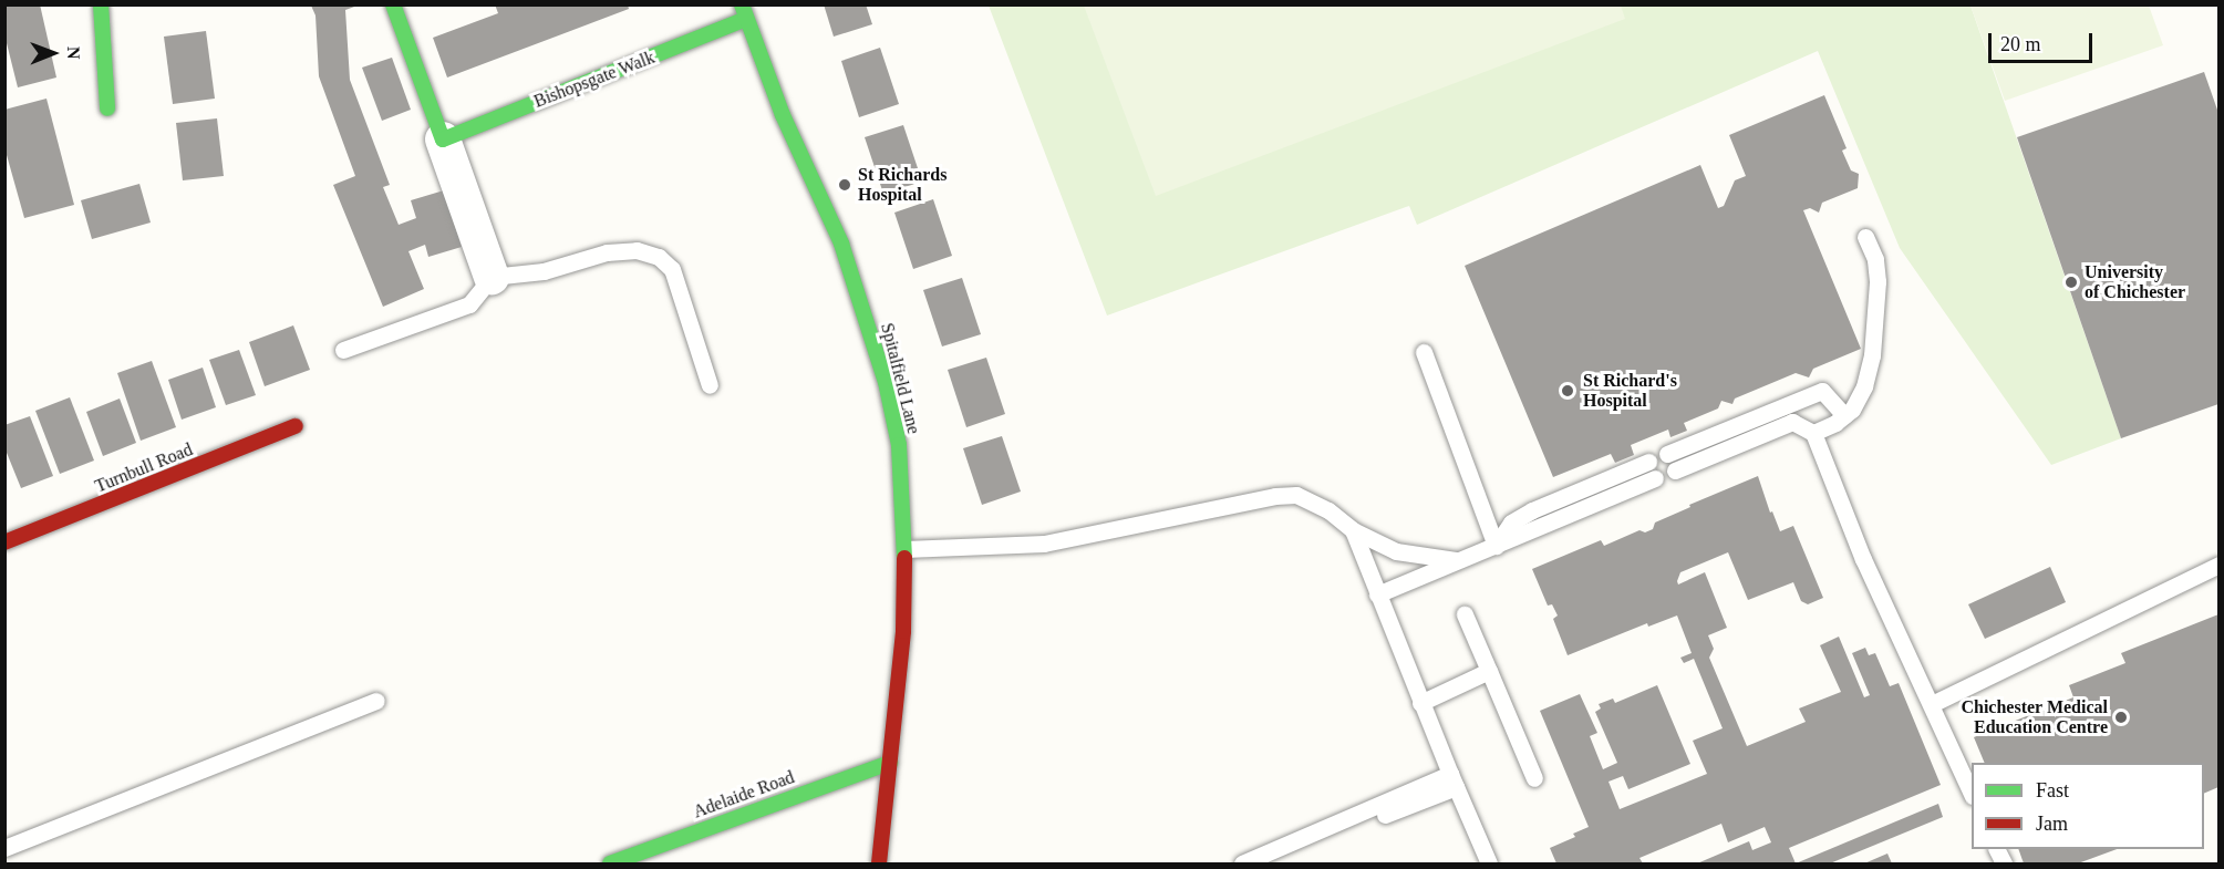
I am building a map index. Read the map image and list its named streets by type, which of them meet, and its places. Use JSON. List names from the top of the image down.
{
  "streets": {
    "street": [
      "Bishopsgate Walk",
      "Spitalfield Lane",
      "Turnbull Road",
      "Adelaide Road"
    ]
  },
  "crossings": [
    ["Bishopsgate Walk", "Spitalfield Lane"],
    ["Spitalfield Lane", "Adelaide Road"]
  ],
  "places": [
    "St Richards Hospital",
    "University of Chichester",
    "St Richard's Hospital",
    "Chichester Medical Education Centre"
  ],
  "legend": ["Fast", "Jam"],
  "scale_bar": "20 m",
  "north": "right"
}
